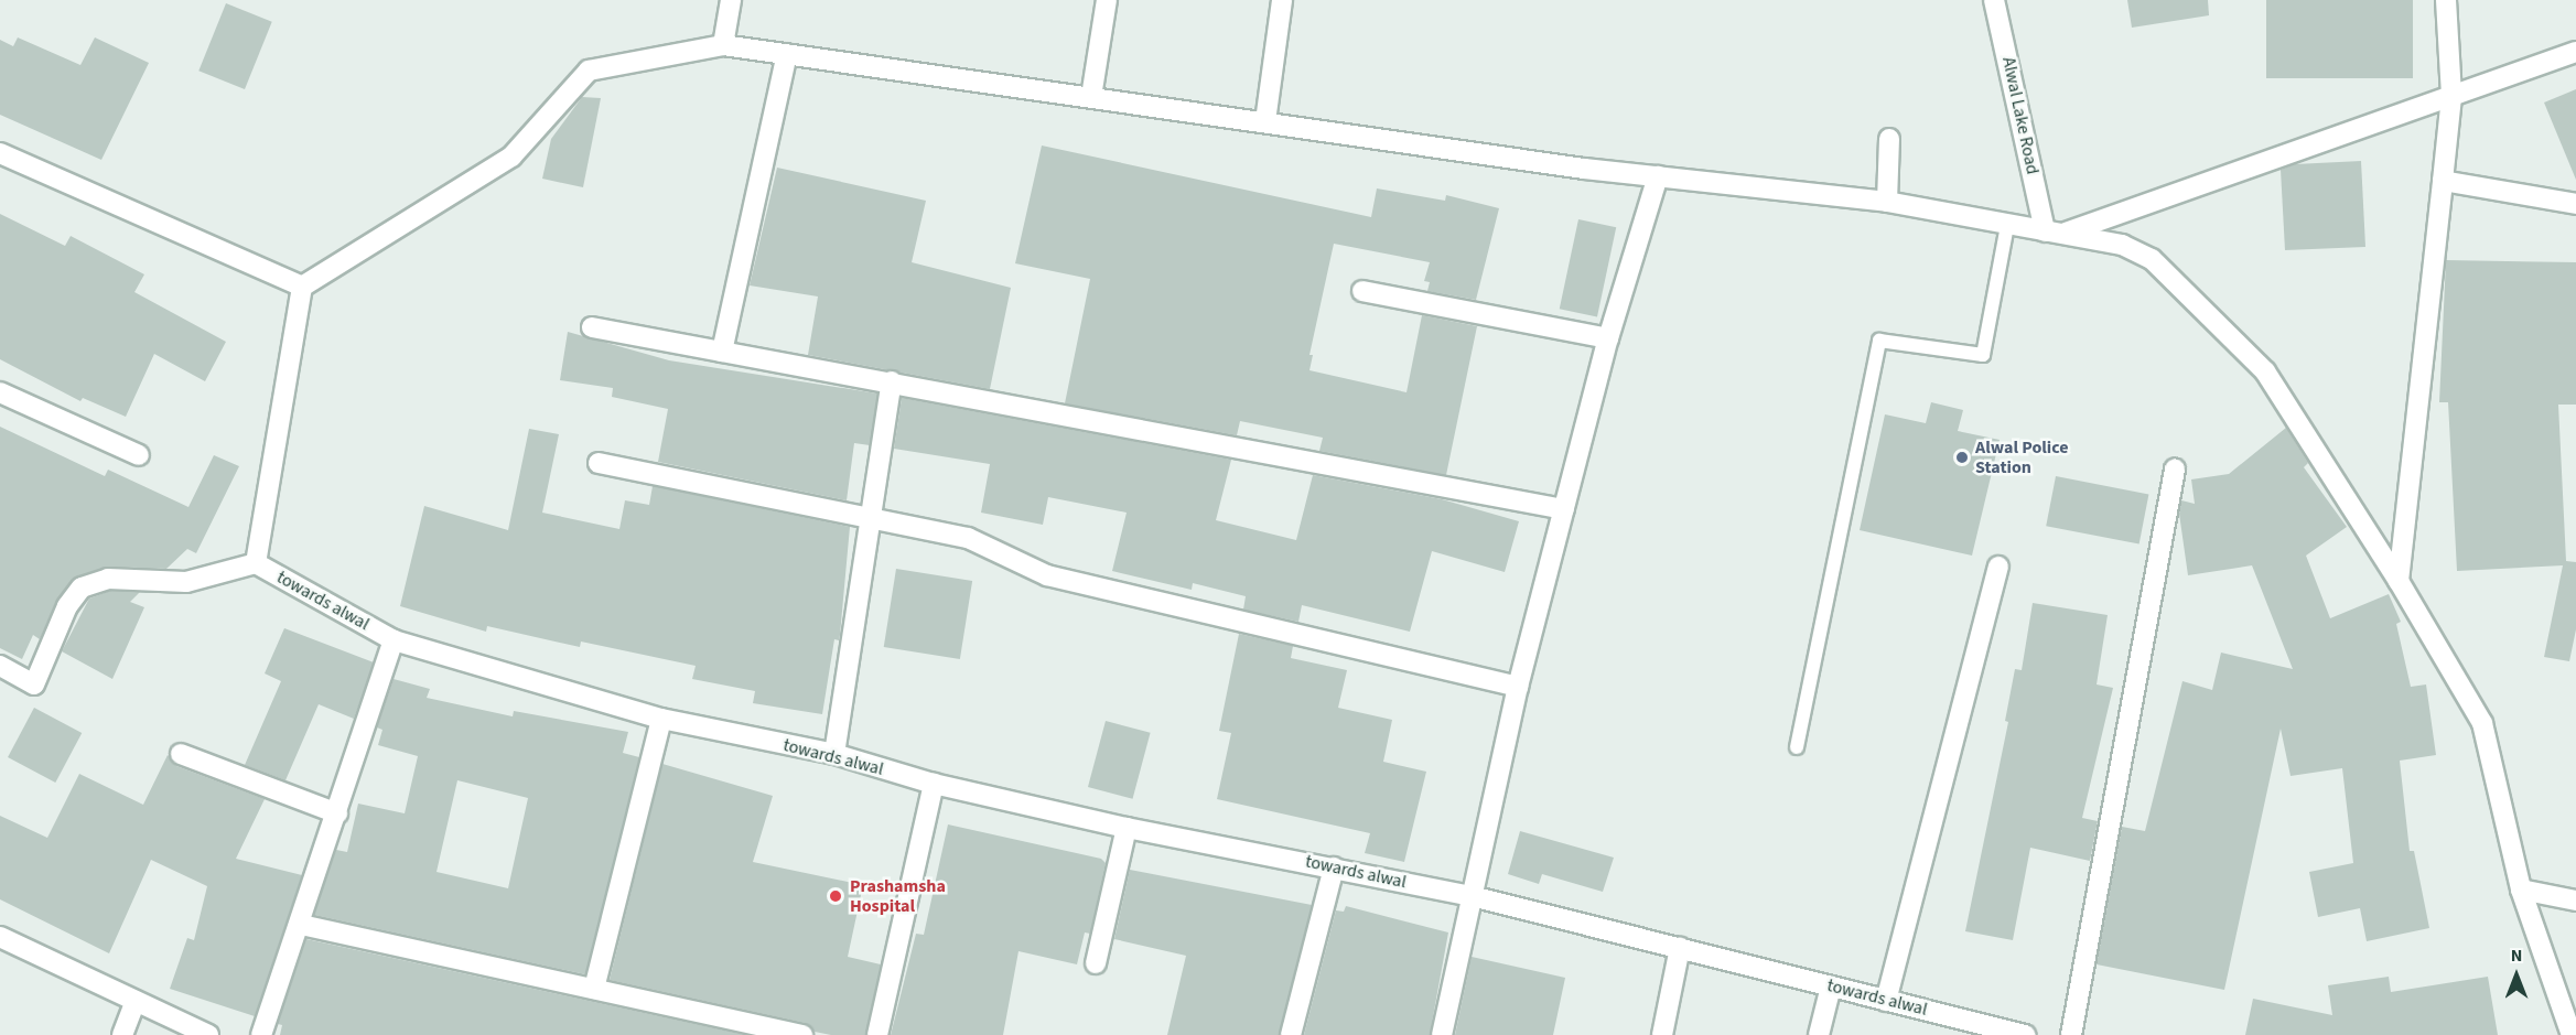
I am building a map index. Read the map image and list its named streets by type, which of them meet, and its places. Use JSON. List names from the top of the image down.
{
  "streets": {
    "street": ["Alwal Lake Road", "towards alwal"]
  },
  "places": ["Alwal Police Station", "Prashamsha Hospital"],
  "north": "top"
}
